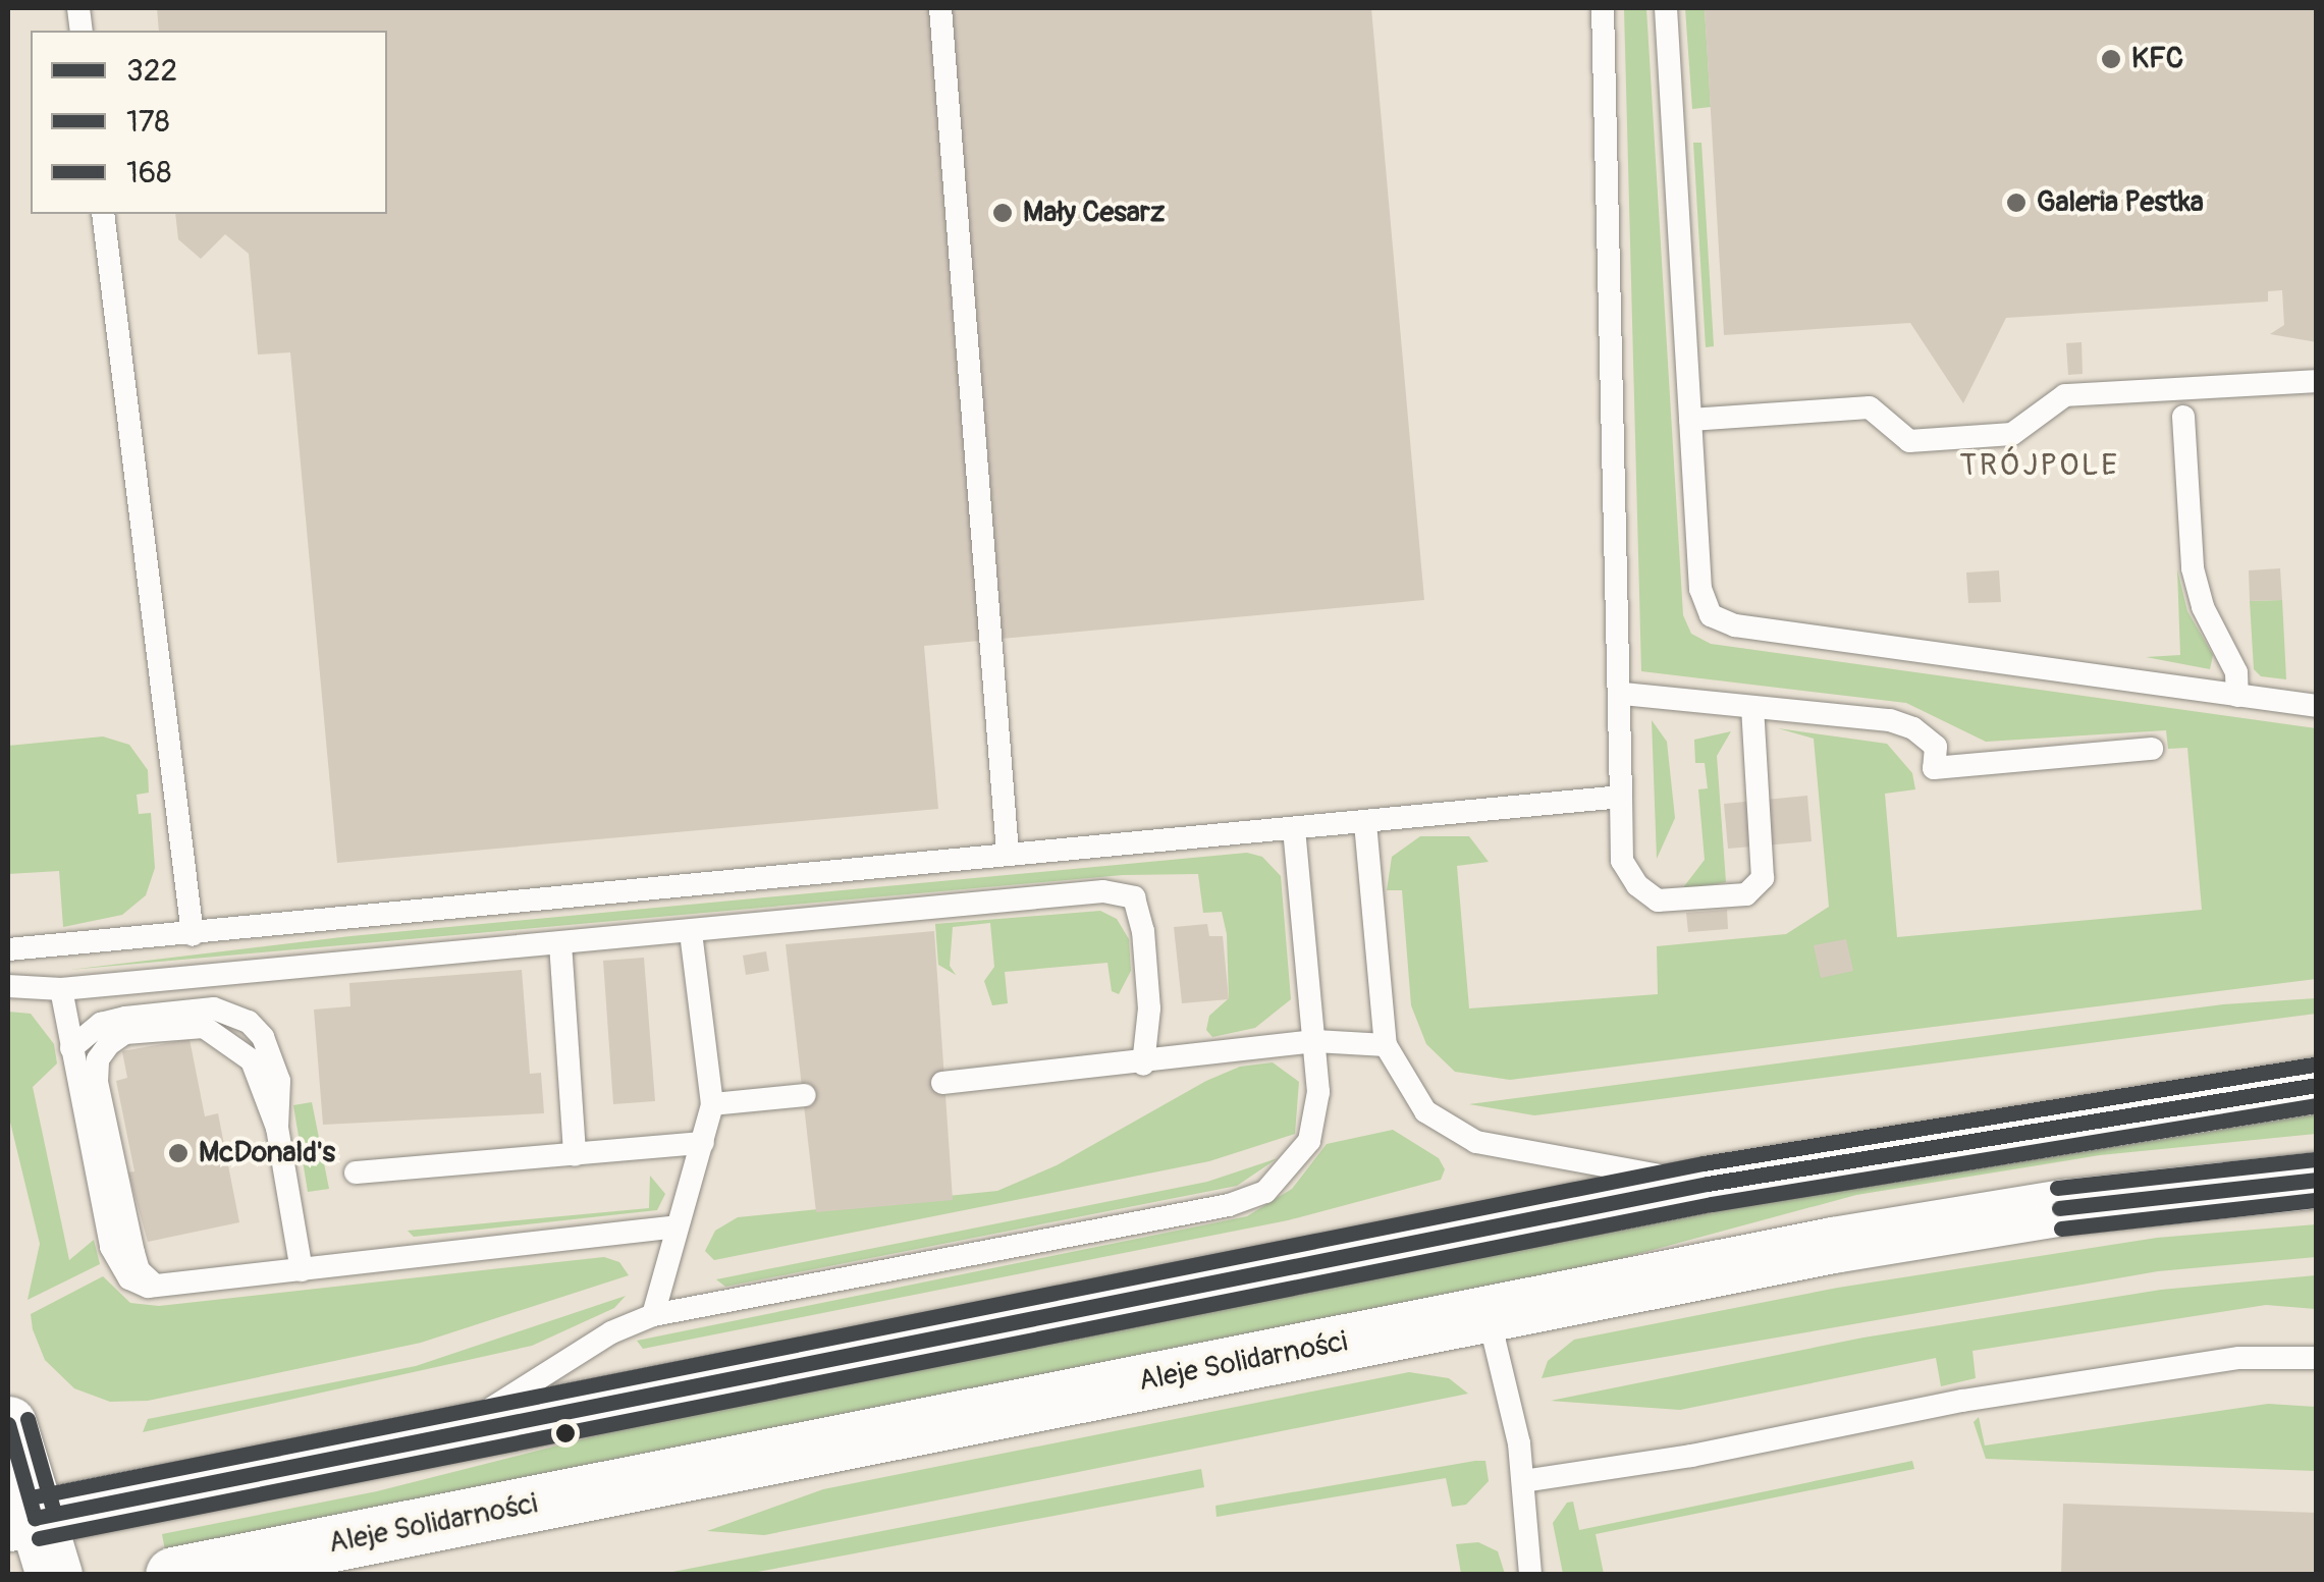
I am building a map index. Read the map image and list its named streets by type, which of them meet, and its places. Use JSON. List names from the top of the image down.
{
  "streets": {
    "street": ["Aleje Solidarności"]
  },
  "districts": ["TRÓJPOLE"],
  "places": [
    "KFC",
    "Galeria Pestka",
    "Mały Cesarz",
    "McDonald's"
  ],
  "lines": ["transit line 168", "transit line 322", "transit line 178"],
  "legend": ["322", "178", "168"]
}
